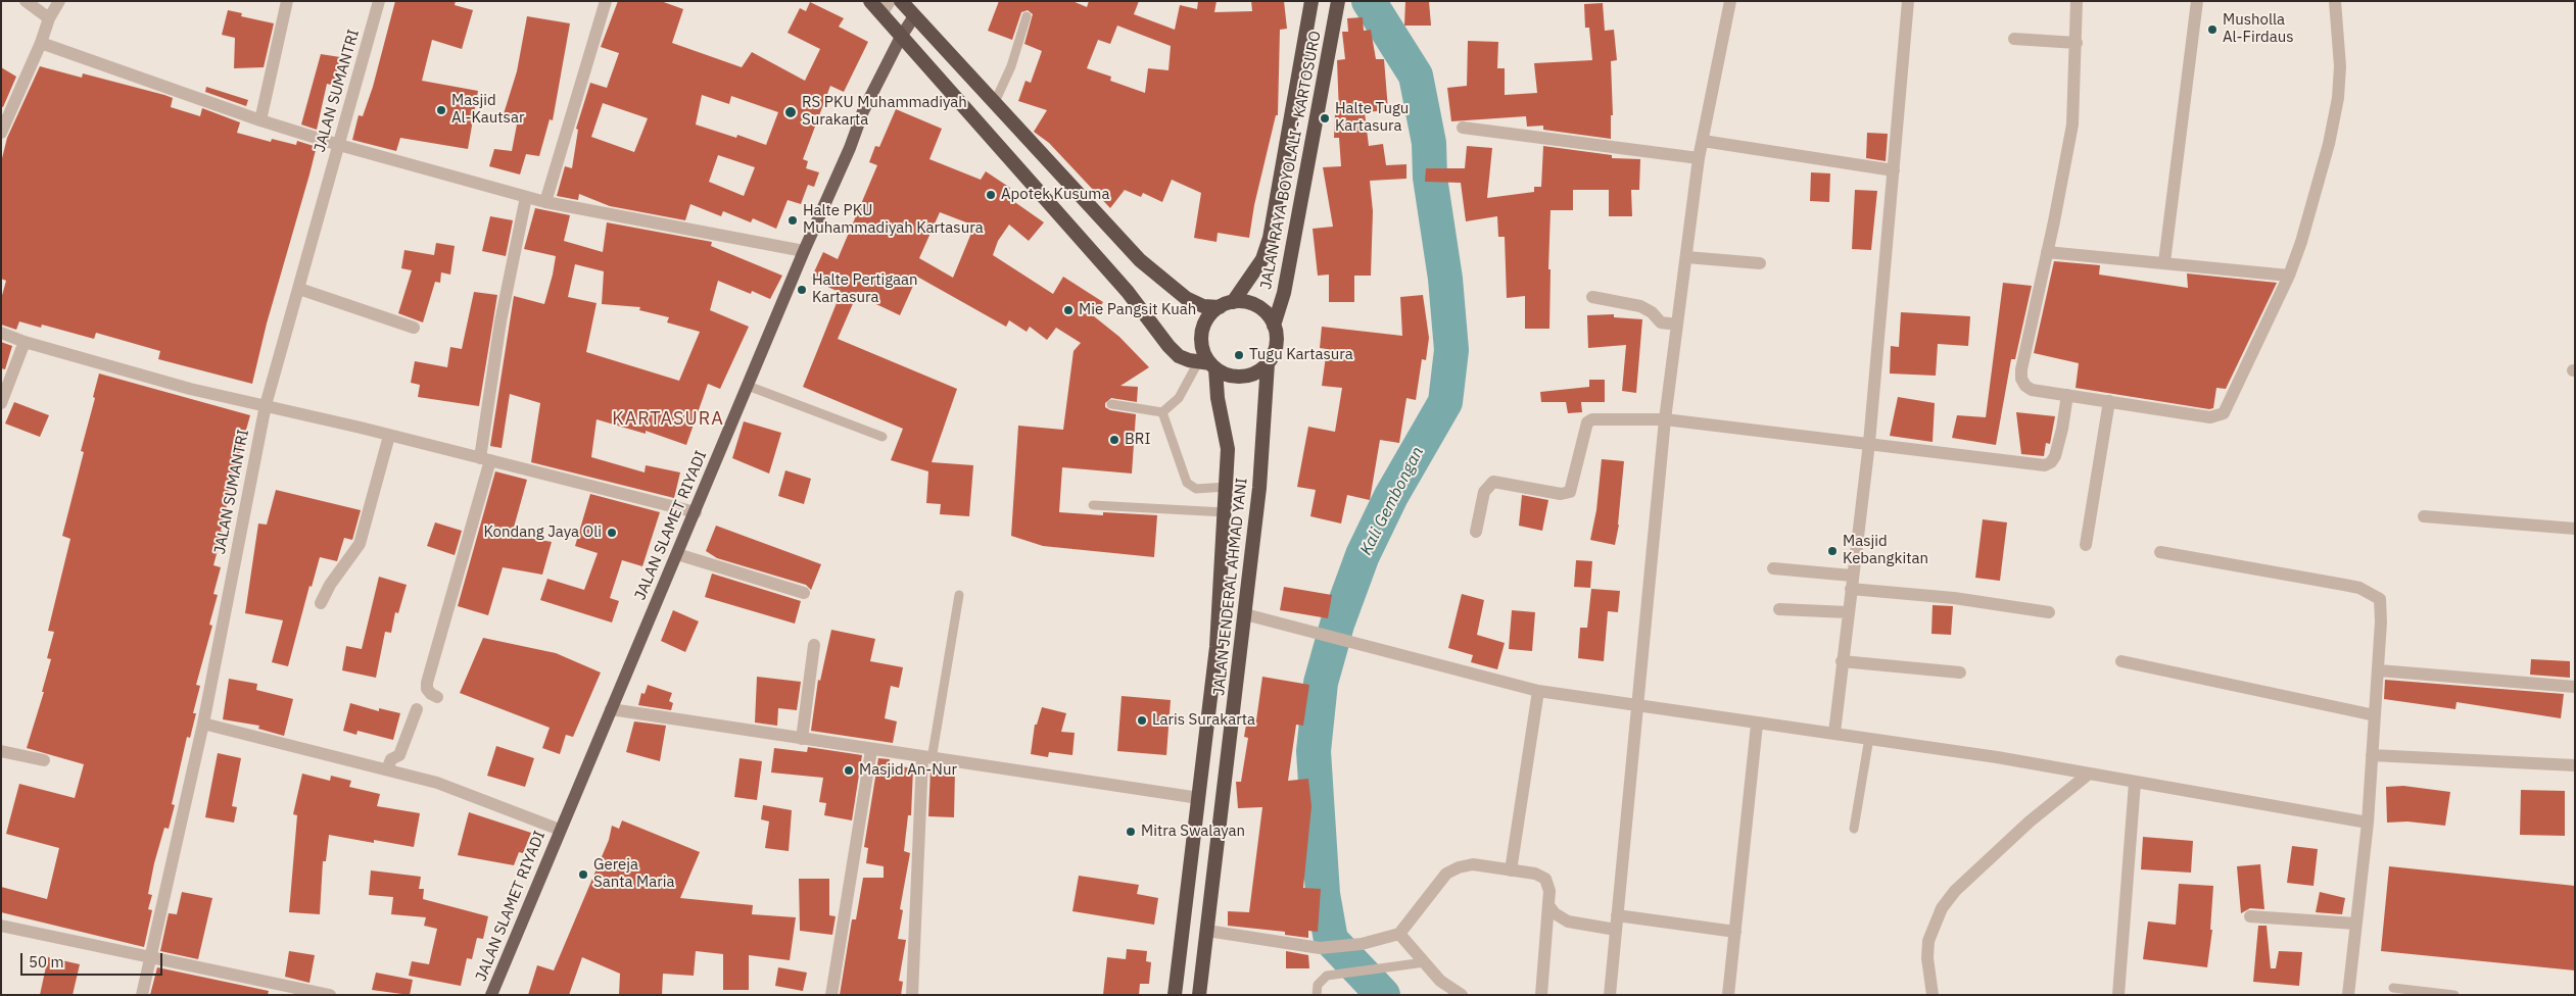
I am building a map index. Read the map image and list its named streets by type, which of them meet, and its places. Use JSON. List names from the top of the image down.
{
  "streets": {
    "highway": ["JALAN RAYA BOYOLALI - KARTOSURO", "JALAN JENDERAL AHMAD YANI"],
    "main road": ["JALAN SLAMET RIYADI"],
    "street": ["JALAN SUMANTRI"]
  },
  "crossings": [
    ["JALAN RAYA BOYOLALI - KARTOSURO", "JALAN JENDERAL AHMAD YANI"]
  ],
  "districts": ["KARTASURA"],
  "water": ["Kali Gembongan"],
  "places": [
    "Musholla Al-Firdaus",
    "Masjid Al-Kautsar",
    "RS PKU Muhammadiyah Surakarta",
    "Halte Tugu Kartasura",
    "Apotek Kusuma",
    "Halte PKU Muhammadiyah Kartasura",
    "Halte Pertigaan Kartasura",
    "Mie Pangsit Kuah",
    "Tugu Kartasura",
    "BRI",
    "Kondang Jaya Oli",
    "Masjid Kebangkitan",
    "Laris Surakarta",
    "Masjid An-Nur",
    "Mitra Swalayan",
    "Gereja Santa Maria"
  ],
  "scale_bar": "50 m"
}
